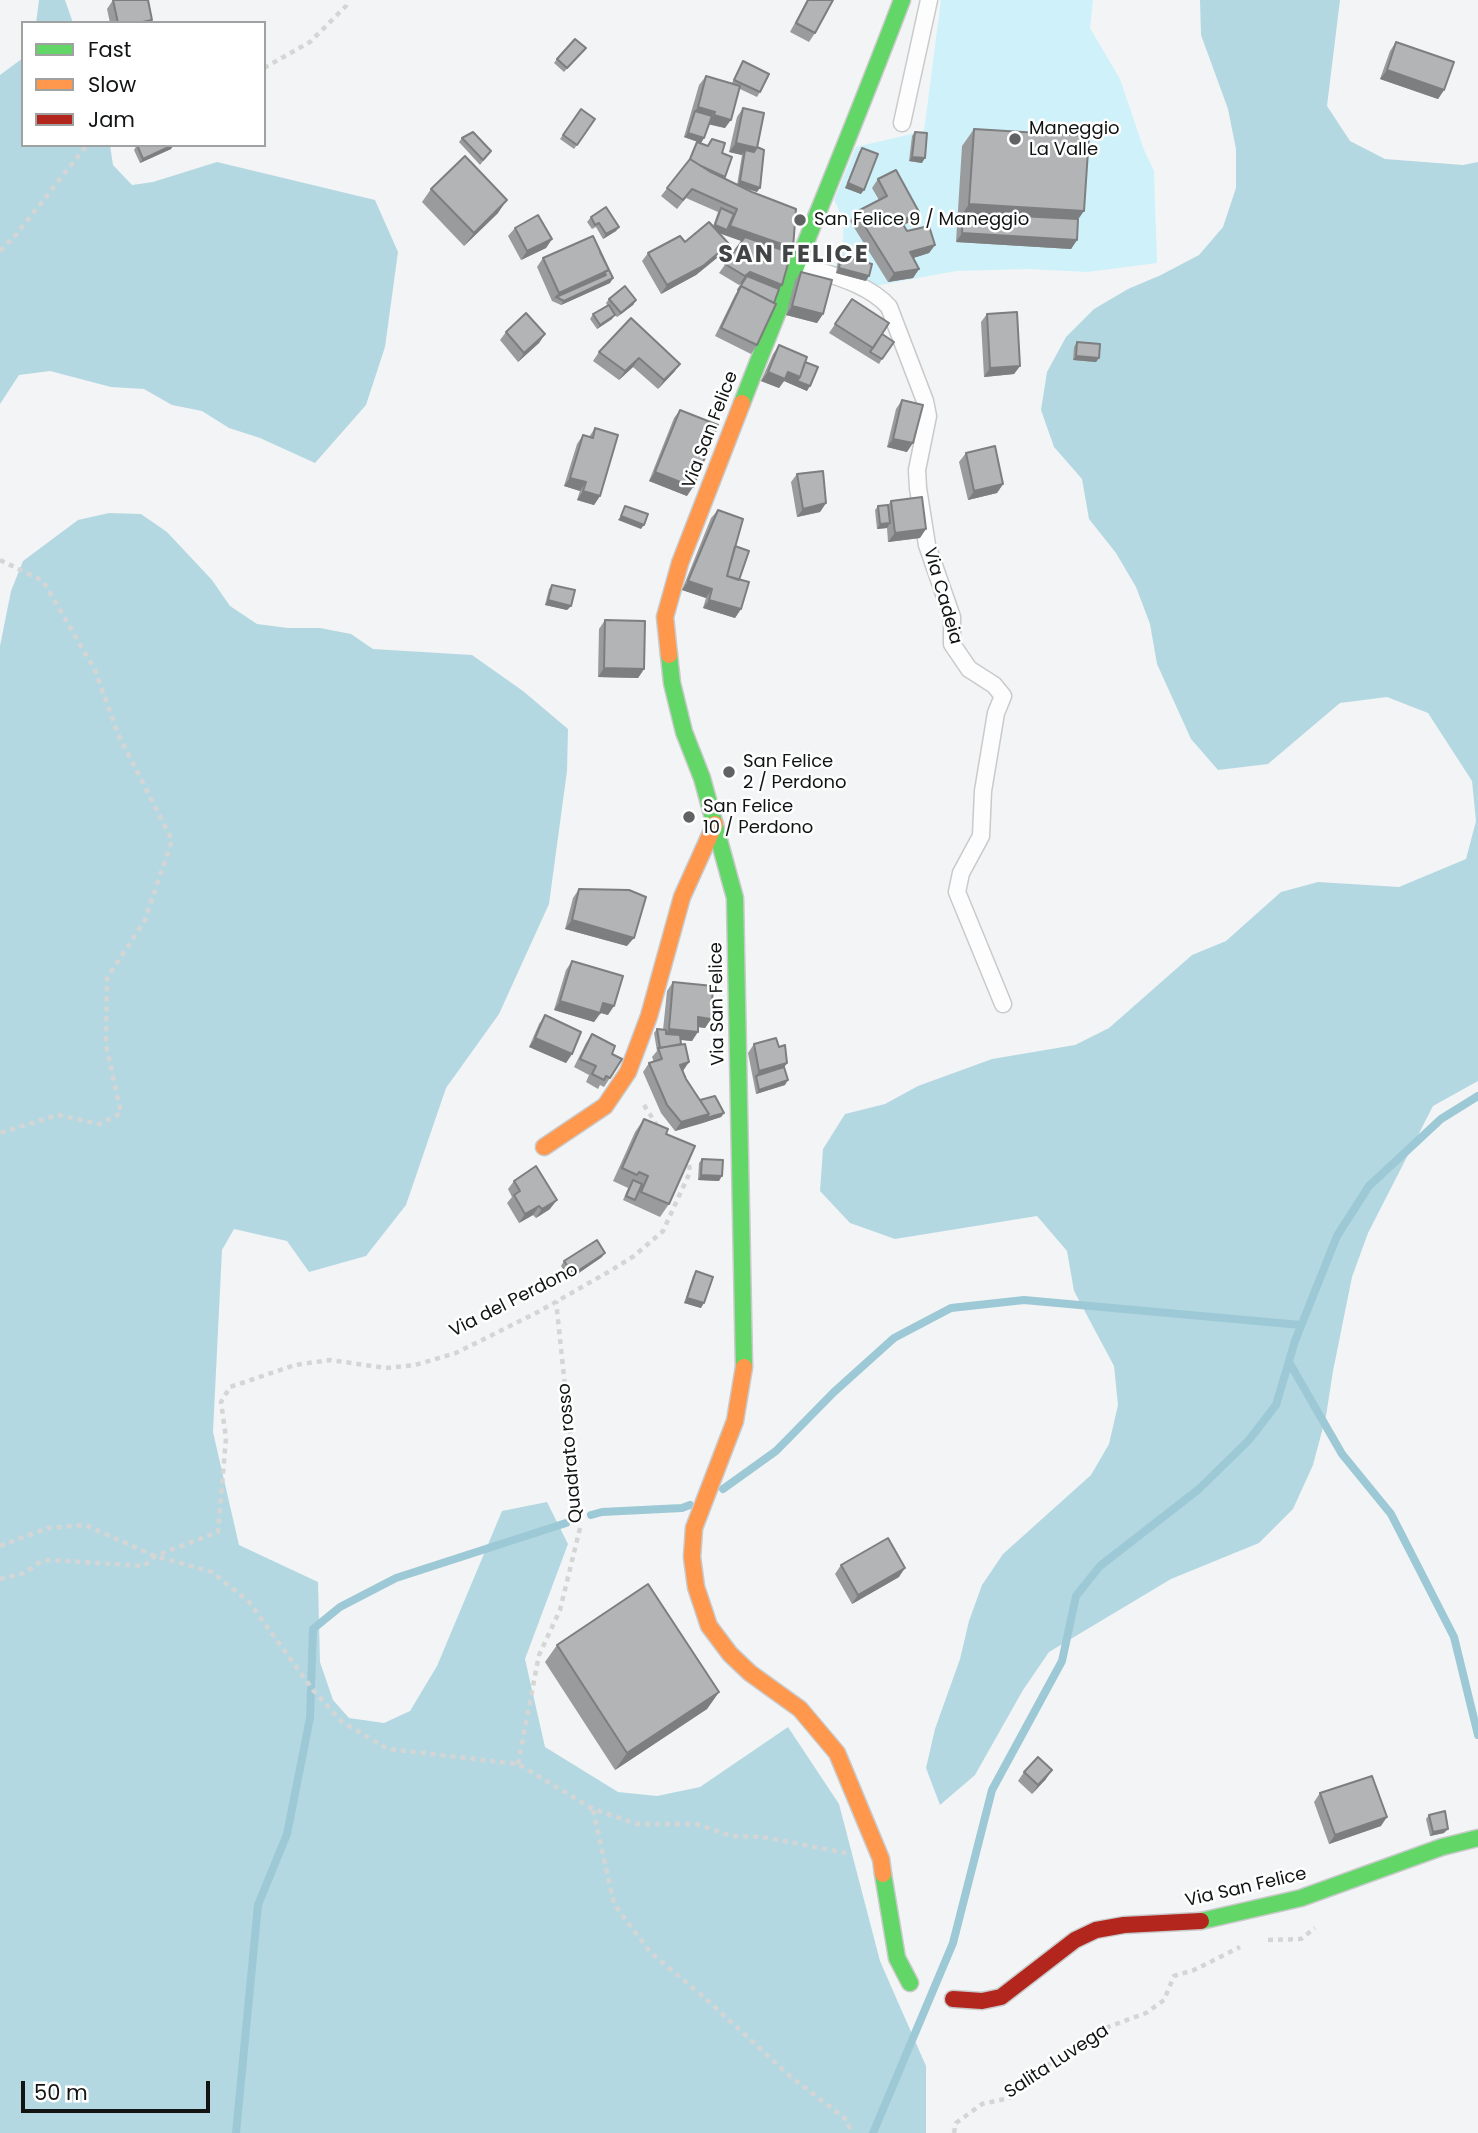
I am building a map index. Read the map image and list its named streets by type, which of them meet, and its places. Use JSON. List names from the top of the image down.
{
  "streets": {
    "street": ["Via San Felice"],
    "lane": ["Via Cadeia"],
    "path": ["Via del Perdono", "Quadrato rosso", "Salita Luvega"]
  },
  "crossings": [
    ["Via San Felice", "Via Cadeia"],
    ["Via del Perdono", "Quadrato rosso"]
  ],
  "districts": ["SAN FELICE"],
  "places": [
    "Maneggio La Valle",
    "San Felice 9 / Maneggio",
    "San Felice 2 / Perdono",
    "San Felice 10 / Perdono"
  ],
  "legend": ["Fast", "Slow", "Jam"],
  "scale_bar": "50 m"
}
